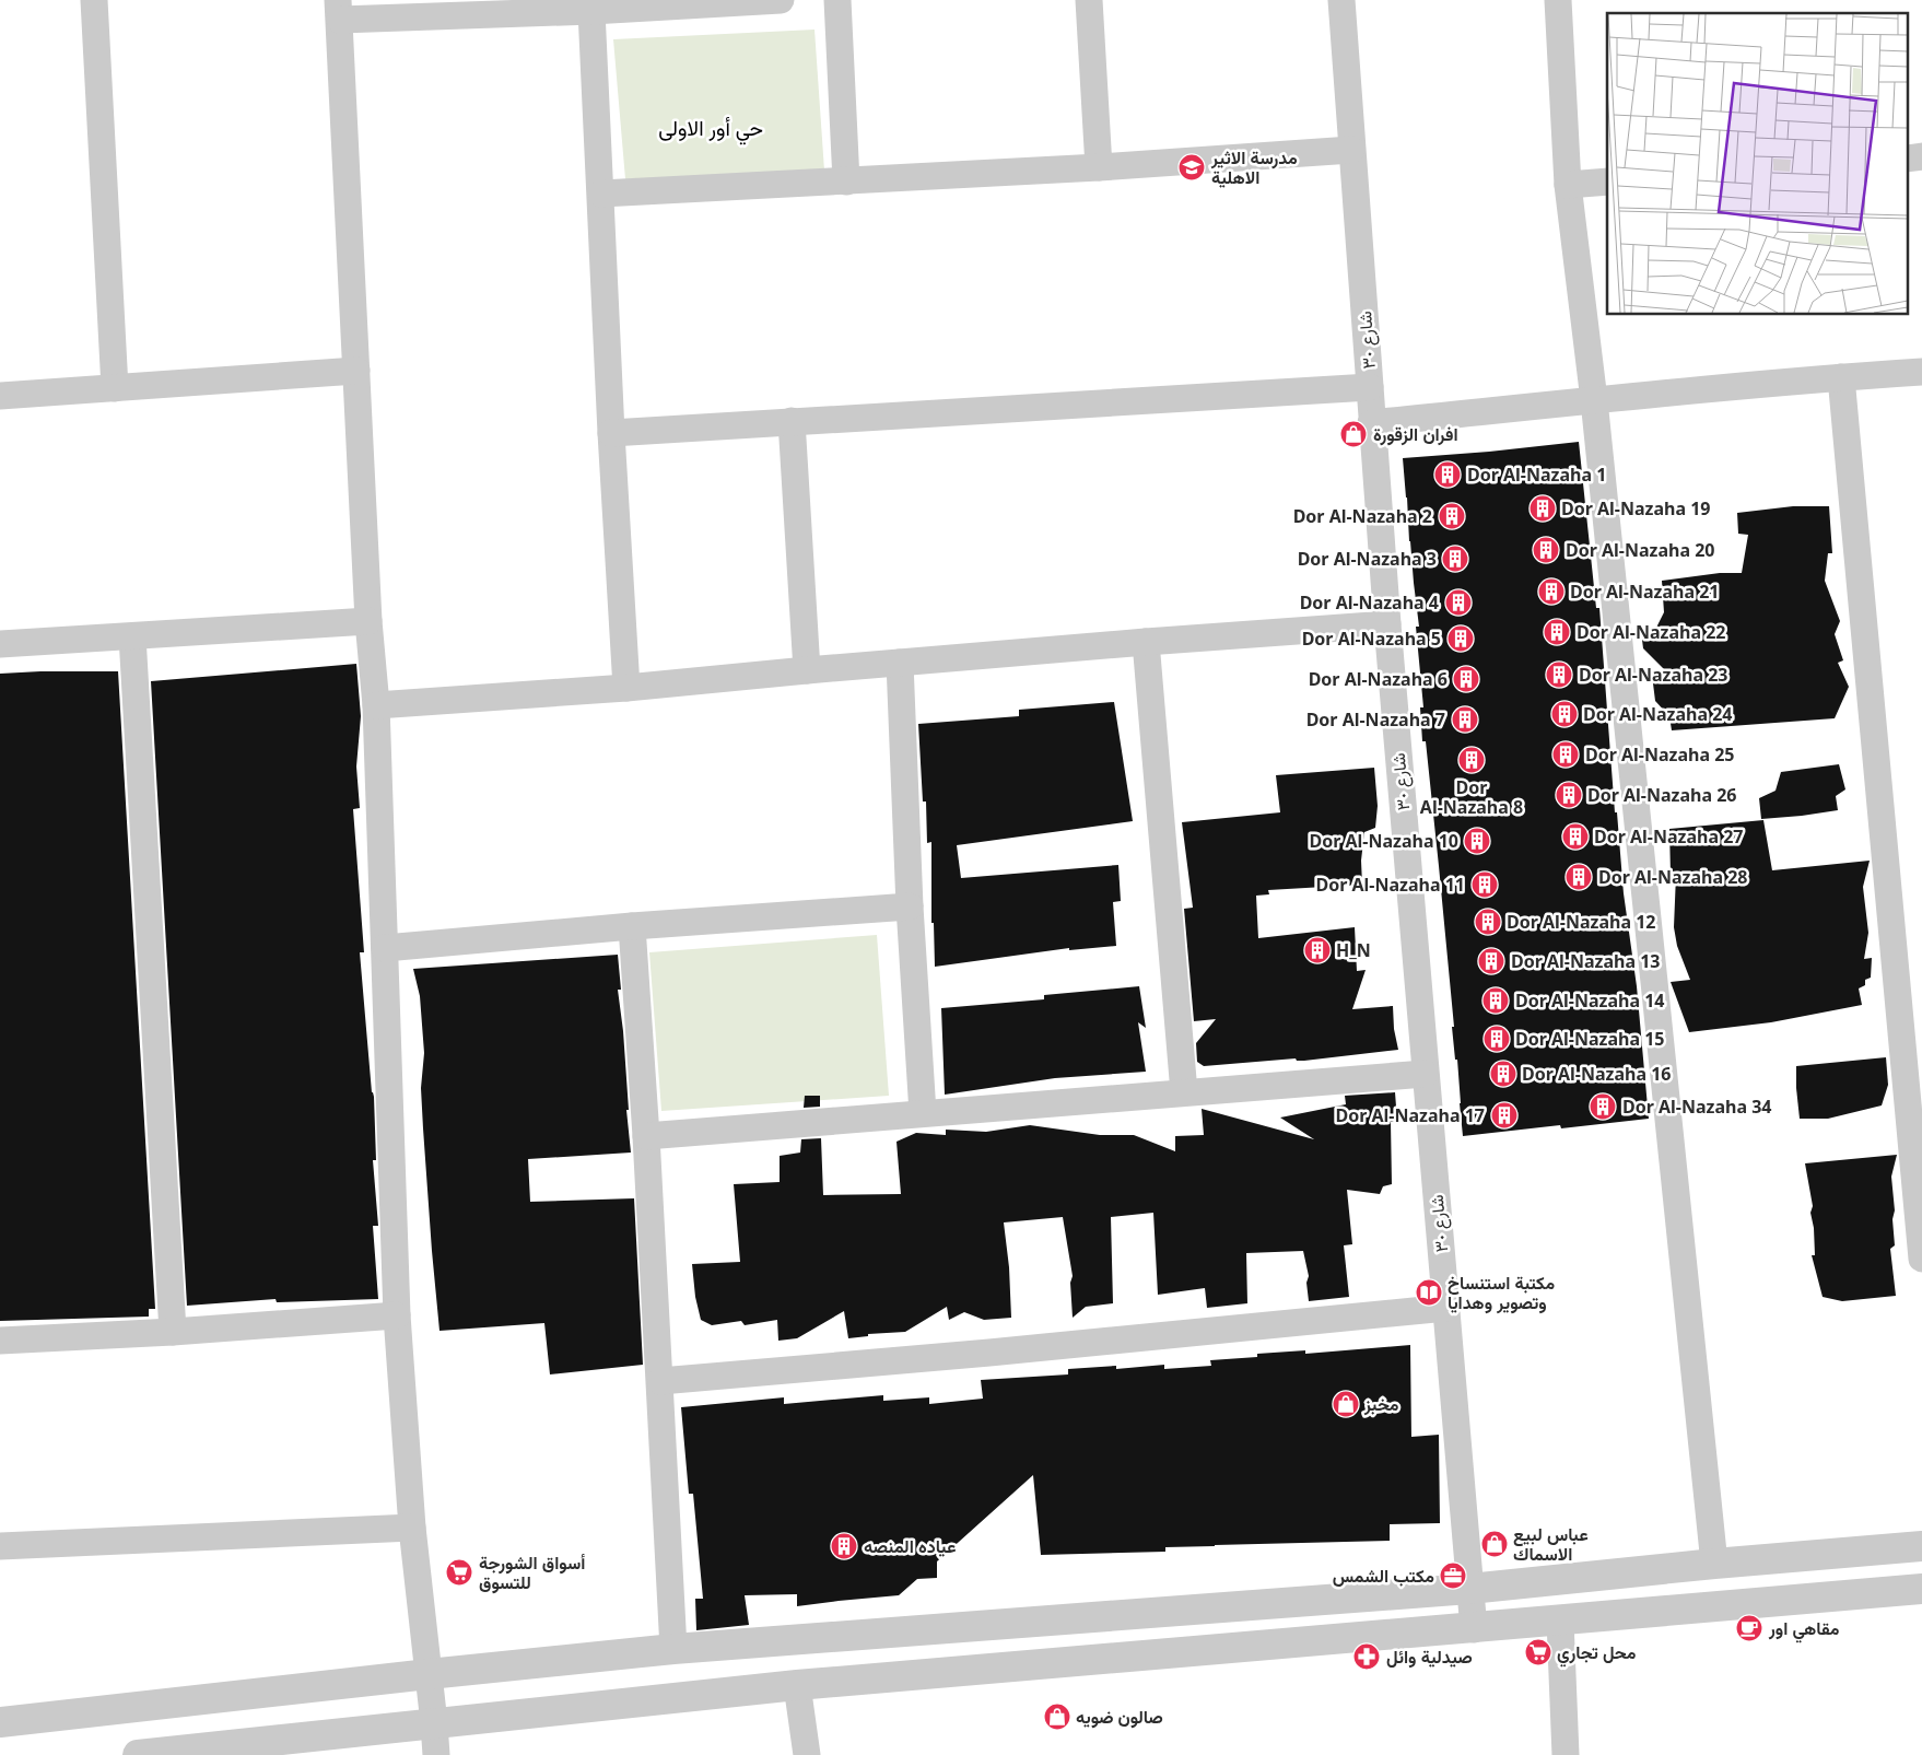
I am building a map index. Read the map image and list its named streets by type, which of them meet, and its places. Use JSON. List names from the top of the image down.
{
  "streets": {
    "street": ["شارع ٣٠"]
  },
  "districts": ["حي أور الاولى"],
  "places": {
    "school or university": ["مدرسة الاثير الاهلية"],
    "shop": [
      "افران الزقورة",
      "مخبز",
      "عباس لبيع الاسماك",
      "صالون ضويه"
    ],
    "building": [
      "Dor Al-Nazaha 1",
      "Dor Al-Nazaha 19",
      "Dor Al-Nazaha 2",
      "Dor Al-Nazaha 20",
      "Dor Al-Nazaha 3",
      "Dor Al-Nazaha 21",
      "Dor Al-Nazaha 4",
      "Dor Al-Nazaha 22",
      "Dor Al-Nazaha 5",
      "Dor Al-Nazaha 23",
      "Dor Al-Nazaha 6",
      "Dor Al-Nazaha 24",
      "Dor Al-Nazaha 7",
      "Dor Al-Nazaha 25",
      "Dor Al-Nazaha 8",
      "Dor Al-Nazaha 26",
      "Dor Al-Nazaha 27",
      "Dor Al-Nazaha 10",
      "Dor Al-Nazaha 28",
      "Dor Al-Nazaha 11",
      "Dor Al-Nazaha 12",
      "H_N",
      "Dor Al-Nazaha 13",
      "Dor Al-Nazaha 14",
      "Dor Al-Nazaha 15",
      "Dor Al-Nazaha 16",
      "Dor Al-Nazaha 34",
      "Dor Al-Nazaha 17",
      "عياده المنصه"
    ],
    "library": ["مكتبة استنساخ وتصوير وهدايا"],
    "supermarket": ["أسواق الشورجة للتسوق", "محل تجاري"],
    "office": ["مكتب الشمس"],
    "cafe": ["مقاهي اور"],
    "pharmacy": ["صيدلية وائل"]
  }
}
